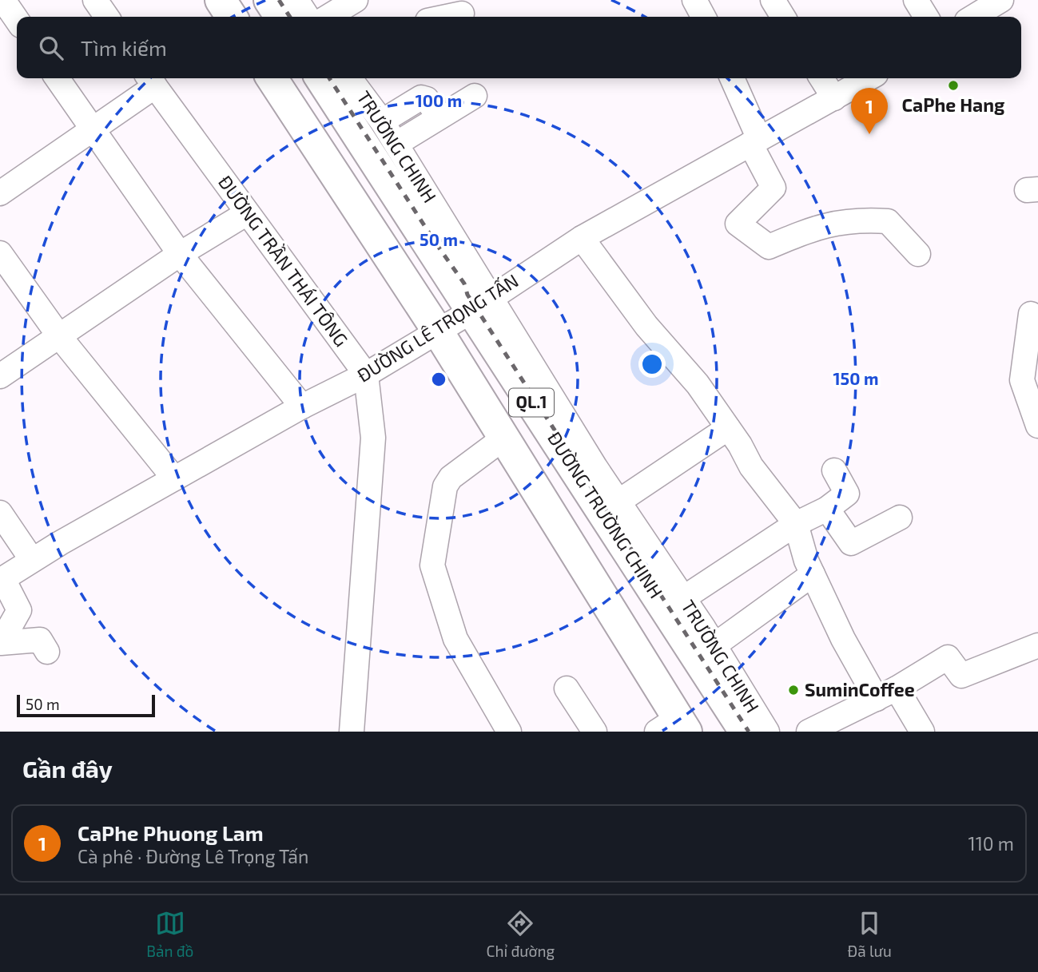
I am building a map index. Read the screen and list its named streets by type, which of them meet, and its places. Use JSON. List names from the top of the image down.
{
  "streets": {
    "highway": ["QL.1", "ĐƯỜNG TRƯỜNG CHINH"],
    "street": ["TRƯỜNG CHINH", "ĐƯỜNG TRẦN THÁI TÔNG", "ĐƯỜNG LÊ TRỌNG TẤN"]
  },
  "crossings": [
    ["TRƯỜNG CHINH", "ĐƯỜNG LÊ TRỌNG TẤN"],
    ["TRƯỜNG CHINH", "ĐƯỜNG TRƯỜNG CHINH"],
    ["ĐƯỜNG TRẦN THÁI TÔNG", "ĐƯỜNG LÊ TRỌNG TẤN"],
    ["ĐƯỜNG LÊ TRỌNG TẤN", "QL.1"],
    ["ĐƯỜNG LÊ TRỌNG TẤN", "ĐƯỜNG TRƯỜNG CHINH"]
  ],
  "places": ["CaPhe Hang", "SuminCoffee"],
  "scale_bar": "50 m",
  "page": {
    "search": "Tìm kiếm",
    "pins": "1",
    "scale": "50 m",
    "heading": "Gần đây",
    "list": [
      {
        "mark": "1",
        "name": "CaPhe Phuong Lam",
        "note": "Cà phê · Đường Lê Trọng Tấn",
        "value": "110 m"
      }
    ],
    "nav": ["Bản đồ", "Chỉ đường", "Đã lưu"]
  },
  "rings": ["100 m", "50 m", "150 m"]
}
